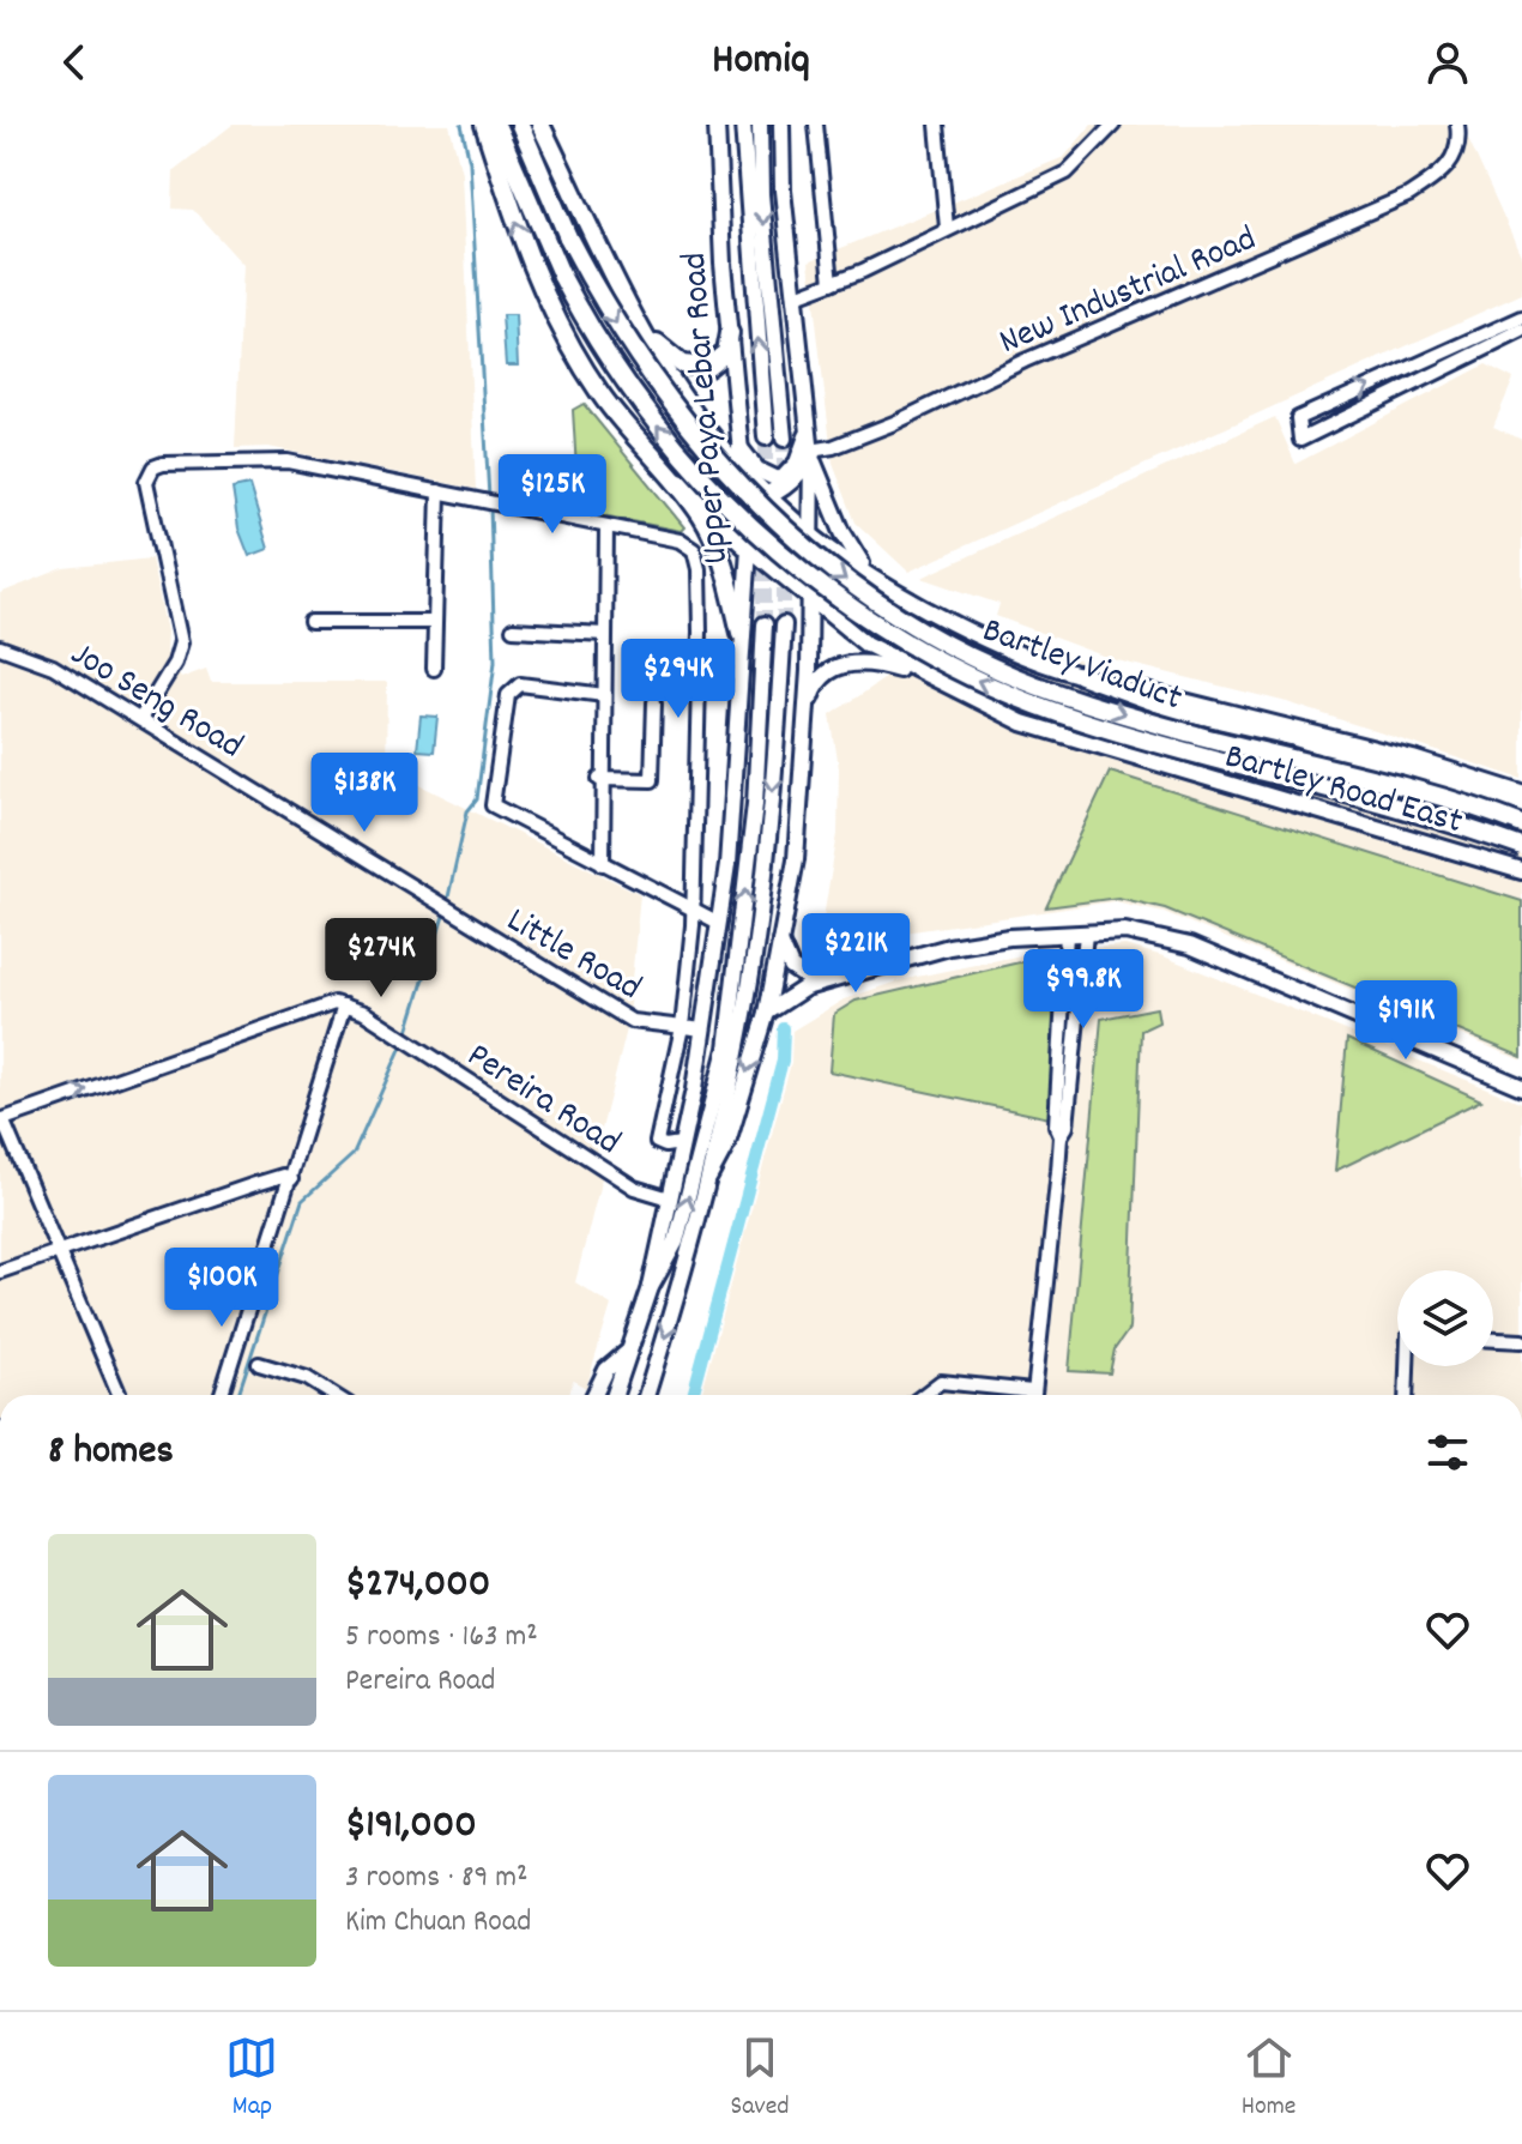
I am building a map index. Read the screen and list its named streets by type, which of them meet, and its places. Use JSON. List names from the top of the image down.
{
  "streets": {
    "highway": ["Bartley Viaduct"],
    "main road": ["Upper Paya Lebar Road", "Bartley Road East"],
    "street": [
      "New Industrial Road",
      "Joo Seng Road",
      "Little Road",
      "Pereira Road"
    ]
  },
  "crossings": [
    ["Upper Paya Lebar Road", "Bartley Road East"],
    ["Upper Paya Lebar Road", "Little Road"],
    ["Upper Paya Lebar Road", "Pereira Road"],
    ["Joo Seng Road", "Little Road"]
  ],
  "page": {
    "header": "Homiq",
    "price": [
      "$125K",
      "$294K",
      "$138K",
      "$221K",
      "$274K",
      "$99.8K",
      "$191K",
      "$100K"
    ],
    "heading": "8 homes",
    "list": [
      {
        "name": "$274,000",
        "note": "5 rooms · 163 m² · Pereira Road"
      },
      {
        "name": "$191,000",
        "note": "3 rooms · 89 m² · Kim Chuan Road"
      }
    ],
    "tabs": ["Map", "Saved", "Home"]
  }
}
